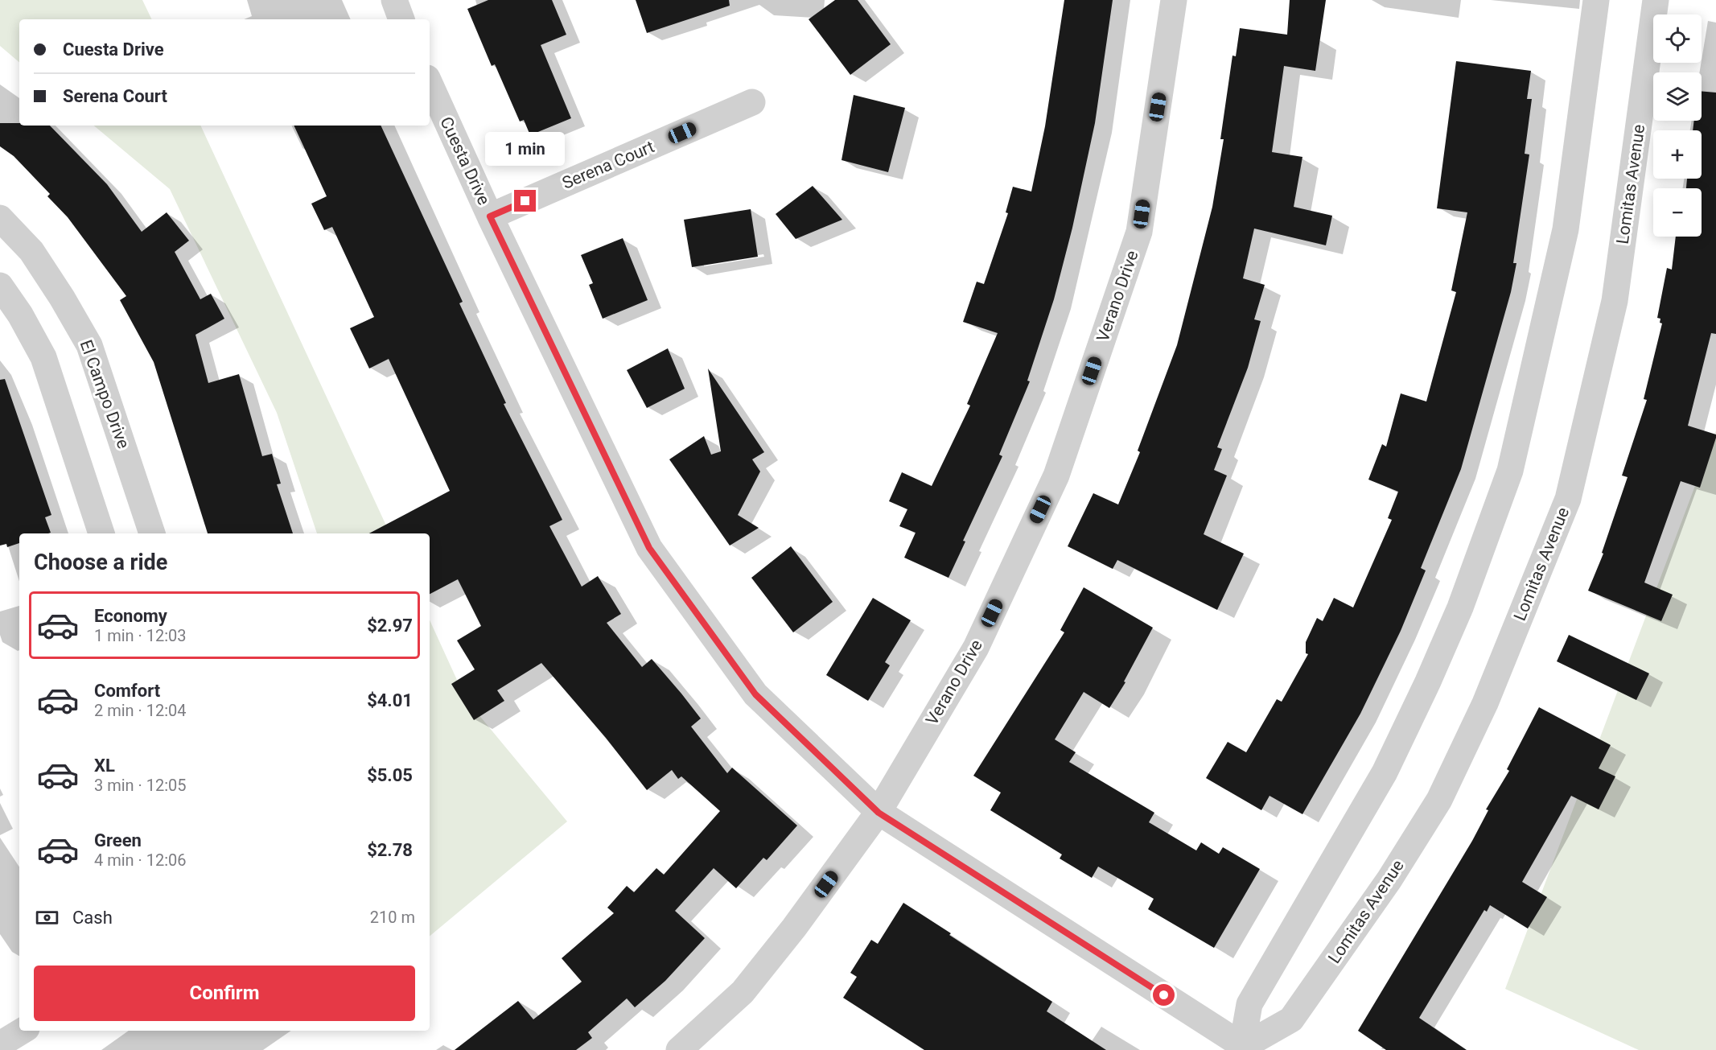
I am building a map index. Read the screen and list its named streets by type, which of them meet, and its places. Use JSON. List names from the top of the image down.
{
  "streets": {
    "street": [
      "Cuesta Drive",
      "Serena Court",
      "Lomitas Avenue",
      "Verano Drive",
      "El Campo Drive"
    ]
  },
  "crossings": [
    ["Cuesta Drive", "Serena Court"],
    ["Cuesta Drive", "Lomitas Avenue"],
    ["Cuesta Drive", "Verano Drive"]
  ],
  "page": {
    "map_buttons": ["+", "−"],
    "banner": ["Cuesta Drive", "Serena Court"],
    "bubble": "1 min",
    "heading": "Choose a ride",
    "list": [
      {
        "name": "Economy",
        "note": "1 min · 12:03",
        "value": "$2.97"
      },
      {
        "name": "Comfort",
        "note": "2 min · 12:04",
        "value": "$4.01"
      },
      {
        "name": "XL",
        "note": "3 min · 12:05",
        "value": "$5.05"
      },
      {
        "name": "Green",
        "note": "4 min · 12:06",
        "value": "$2.78"
      }
    ],
    "pay": ["Cash", "210 m"],
    "buttons": "Confirm"
  }
}
